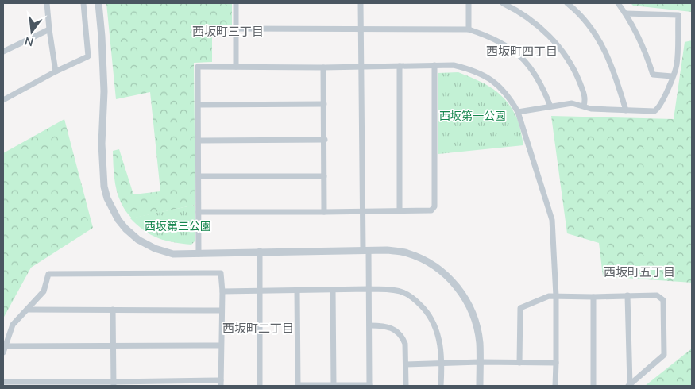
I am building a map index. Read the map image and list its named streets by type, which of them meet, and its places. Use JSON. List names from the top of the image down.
{
  "districts": [
    "西坂町三丁目",
    "西坂町四丁目",
    "西坂町五丁目",
    "西坂町二丁目"
  ],
  "parks": ["西坂第一公園", "西坂第三公園"],
  "north": "bottom"
}
